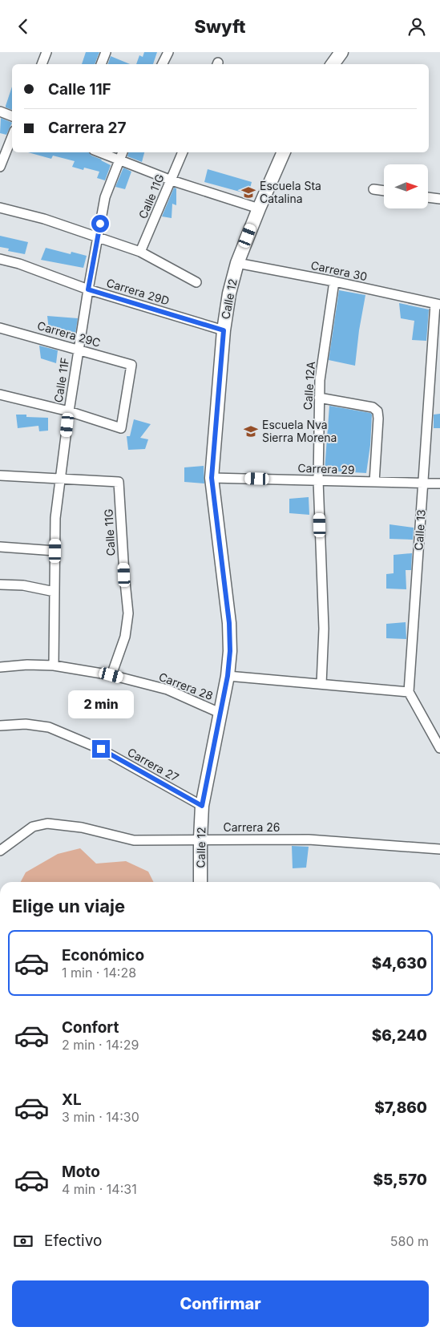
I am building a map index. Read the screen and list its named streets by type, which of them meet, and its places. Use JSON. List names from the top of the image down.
{
  "streets": {
    "street": [
      "Calle 11G",
      "Carrera 30",
      "Carrera 29D",
      "Calle 12",
      "Carrera 29C",
      "Calle 11F",
      "Calle 12A",
      "Carrera 29",
      "Calle 13",
      "Carrera 28",
      "Carrera 27",
      "Carrera 26"
    ]
  },
  "crossings": [
    ["Calle 11G", "Calle 11F"],
    ["Calle 11G", "Carrera 28"],
    ["Carrera 30", "Calle 12"],
    ["Carrera 30", "Calle 12A"],
    ["Carrera 30", "Calle 13"],
    ["Carrera 29D", "Calle 12"],
    ["Carrera 29D", "Calle 11F"],
    ["Calle 12", "Carrera 29"],
    ["Calle 12", "Carrera 28"],
    ["Calle 12", "Carrera 27"],
    ["Calle 12", "Carrera 26"],
    ["Carrera 29C", "Calle 11F"],
    ["Calle 11F", "Carrera 28"],
    ["Calle 12A", "Carrera 29"],
    ["Carrera 29", "Calle 13"]
  ],
  "places": {
    "school or university": ["Escuela Sta Catalina", "Escuela Nva Sierra Morena"]
  },
  "north": "right",
  "page": {
    "header": "Swyft",
    "banner": ["Calle 11F", "Carrera 27"],
    "bubble": "2 min",
    "heading": "Elige un viaje",
    "list": [
      {
        "name": "Económico",
        "note": "1 min · 14:28",
        "value": "$4,630"
      },
      {
        "name": "Confort",
        "note": "2 min · 14:29",
        "value": "$6,240"
      },
      {
        "name": "XL",
        "note": "3 min · 14:30",
        "value": "$7,860"
      },
      {
        "name": "Moto",
        "note": "4 min · 14:31",
        "value": "$5,570"
      }
    ],
    "pay": ["Efectivo", "580 m"],
    "buttons": "Confirmar"
  }
}
